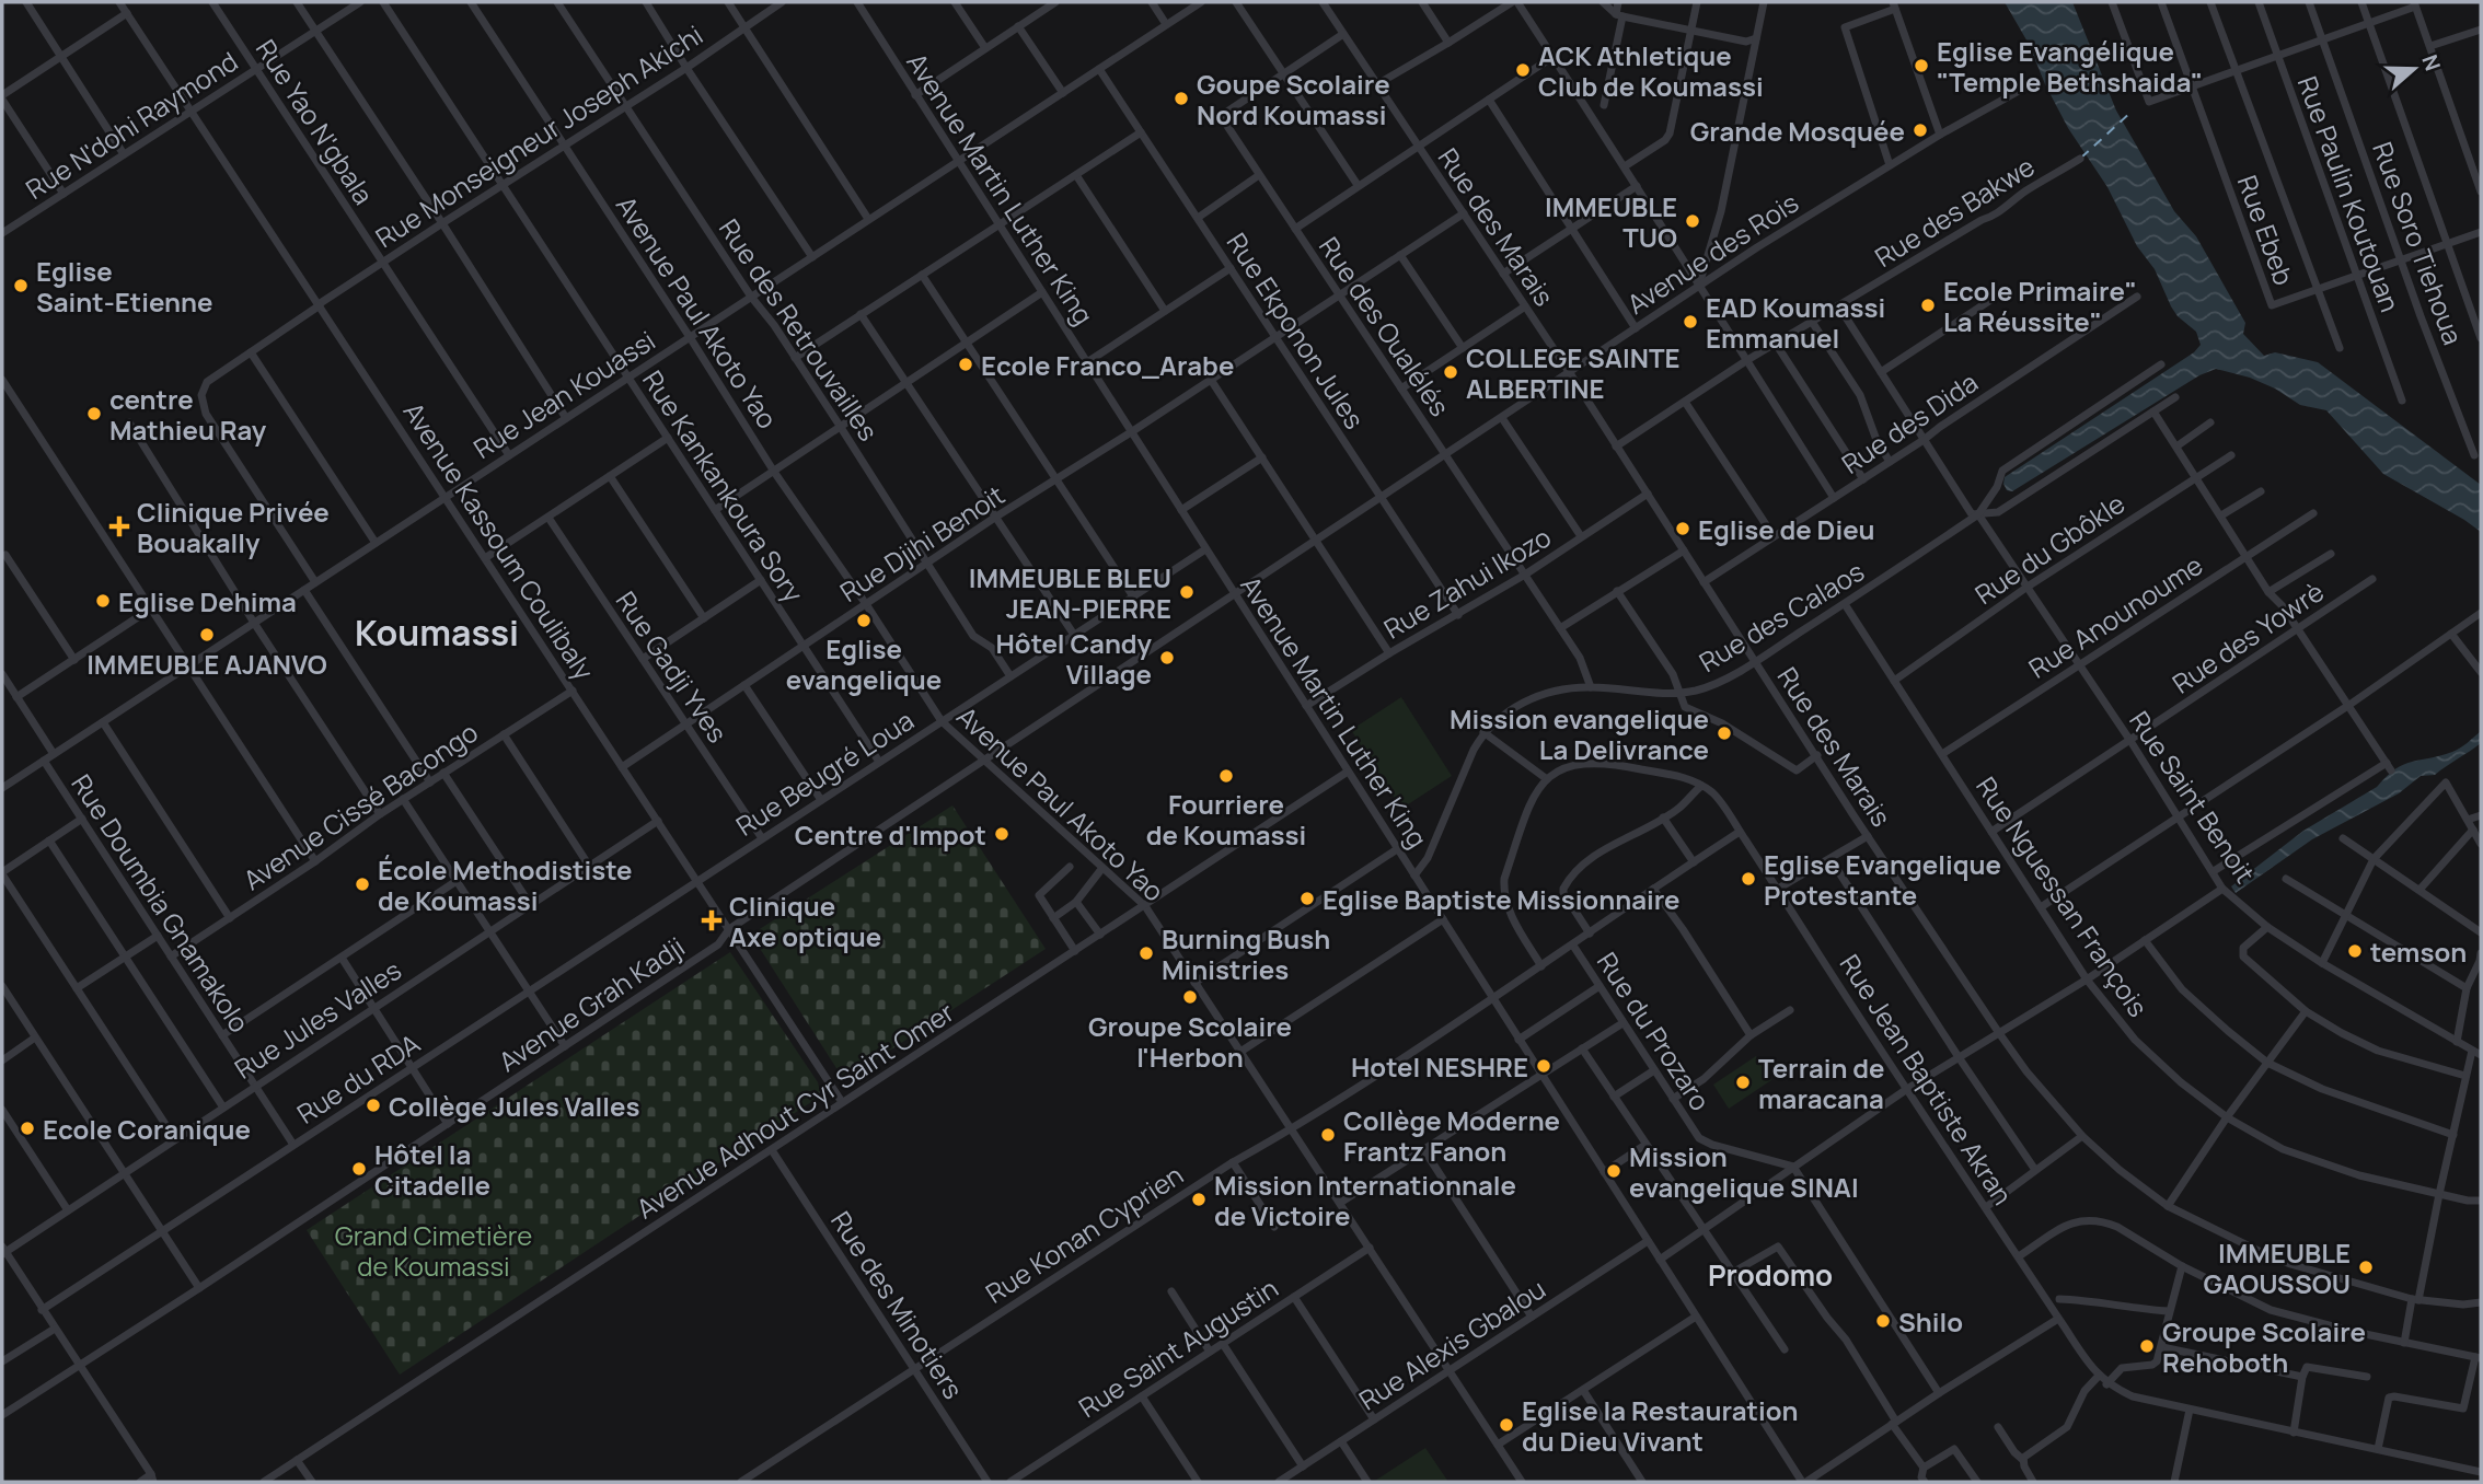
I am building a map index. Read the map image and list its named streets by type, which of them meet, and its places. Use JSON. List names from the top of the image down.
{
  "streets": {
    "street": [
      "Rue Yao N'gbala",
      "Rue N'dohi Raymond",
      "Rue Monseigneur Joseph Akichi",
      "Avenue Martin Luther King",
      "Rue Paulin Koutouan",
      "Rue des Bakwe",
      "Rue des Marais",
      "Rue Ebeb",
      "Rue Soro Tiehoua",
      "Avenue des Rois",
      "Avenue Paul Akoto Yao",
      "Rue des Oualélés",
      "Rue des Retrouvailles",
      "Rue Ekponon Jules",
      "Rue Jean Kouassi",
      "Rue des Dida",
      "Rue Kankankoura Sory",
      "Avenue Kassoum Coulibaly",
      "Rue Djihi Benoit",
      "Rue du Gbôkle",
      "Rue Zahui Ikozo",
      "Rue des Calaos",
      "Rue Anounoume",
      "Rue des Yowrè",
      "Rue Gadji Yves",
      "Rue Beugré Loua",
      "Rue Saint Benoit",
      "Avenue Cissé Bacongo",
      "Rue Nguessan François",
      "Rue Doumbia Gnamakolo",
      "Avenue Grah Kadji",
      "Rue Jules Valles",
      "Rue du Prozaro",
      "Rue du RDA",
      "Rue Jean Baptiste Akran",
      "Avenue Adhout Cyr Saint Omer",
      "Rue Konan Cyprien",
      "Rue des Minotiers",
      "Rue Alexis Gbalou",
      "Rue Saint Augustin"
    ]
  },
  "crossings": [
    ["Rue Yao N'gbala", "Rue N'dohi Raymond"],
    ["Rue Yao N'gbala", "Rue Monseigneur Joseph Akichi"],
    ["Rue Yao N'gbala", "Rue Jean Kouassi"],
    ["Rue N'dohi Raymond", "Avenue Kassoum Coulibaly"],
    ["Rue Monseigneur Joseph Akichi", "Avenue Paul Akoto Yao"],
    ["Rue Monseigneur Joseph Akichi", "Rue des Retrouvailles"],
    ["Rue Monseigneur Joseph Akichi", "Rue Jean Kouassi"],
    ["Rue Monseigneur Joseph Akichi", "Rue Kankankoura Sory"],
    ["Rue Monseigneur Joseph Akichi", "Avenue Kassoum Coulibaly"],
    ["Avenue Martin Luther King", "Avenue des Rois"],
    ["Avenue Martin Luther King", "Rue Jean Kouassi"],
    ["Avenue Martin Luther King", "Rue Djihi Benoit"],
    ["Avenue Martin Luther King", "Rue Zahui Ikozo"],
    ["Avenue Martin Luther King", "Rue des Calaos"],
    ["Avenue Martin Luther King", "Rue Beugré Loua"],
    ["Avenue Martin Luther King", "Avenue Grah Kadji"],
    ["Avenue Martin Luther King", "Avenue Adhout Cyr Saint Omer"],
    ["Avenue Martin Luther King", "Rue Konan Cyprien"],
    ["Avenue Martin Luther King", "Rue Alexis Gbalou"],
    ["Rue Paulin Koutouan", "Rue Ebeb"],
    ["Rue des Bakwe", "Rue des Marais"],
    ["Rue des Bakwe", "Rue Saint Benoit"],
    ["Rue des Marais", "Avenue des Rois"],
    ["Rue des Marais", "Rue des Oualélés"],
    ["Rue des Marais", "Rue des Dida"],
    ["Rue des Marais", "Rue Djihi Benoit"],
    ["Rue des Marais", "Rue Zahui Ikozo"],
    ["Rue des Marais", "Rue des Calaos"],
    ["Rue Ebeb", "Rue Soro Tiehoua"],
    ["Avenue des Rois", "Rue des Oualélés"],
    ["Avenue des Rois", "Rue Ekponon Jules"],
    ["Avenue des Rois", "Avenue Grah Kadji"],
    ["Avenue Paul Akoto Yao", "Rue Jean Kouassi"],
    ["Avenue Paul Akoto Yao", "Rue Djihi Benoit"],
    ["Avenue Paul Akoto Yao", "Rue Beugré Loua"],
    ["Avenue Paul Akoto Yao", "Avenue Grah Kadji"],
    ["Avenue Paul Akoto Yao", "Avenue Adhout Cyr Saint Omer"],
    ["Avenue Paul Akoto Yao", "Rue Konan Cyprien"],
    ["Avenue Paul Akoto Yao", "Rue Alexis Gbalou"],
    ["Avenue Paul Akoto Yao", "Rue Saint Augustin"],
    ["Rue des Oualélés", "Rue Djihi Benoit"],
    ["Rue des Oualélés", "Rue Zahui Ikozo"],
    ["Rue des Oualélés", "Rue des Calaos"],
    ["Rue des Retrouvailles", "Rue Jean Kouassi"],
    ["Rue des Retrouvailles", "Rue Djihi Benoit"],
    ["Rue des Retrouvailles", "Rue Beugré Loua"],
    ["Rue Ekponon Jules", "Rue Jean Kouassi"],
    ["Rue Ekponon Jules", "Rue Djihi Benoit"],
    ["Rue Ekponon Jules", "Rue Zahui Ikozo"],
    ["Rue Jean Kouassi", "Rue Kankankoura Sory"],
    ["Rue Jean Kouassi", "Avenue Kassoum Coulibaly"],
    ["Rue Jean Kouassi", "Rue Doumbia Gnamakolo"],
    ["Rue des Dida", "Rue Saint Benoit"],
    ["Rue Kankankoura Sory", "Rue Djihi Benoit"],
    ["Rue Kankankoura Sory", "Rue Beugré Loua"],
    ["Avenue Kassoum Coulibaly", "Rue Djihi Benoit"],
    ["Avenue Kassoum Coulibaly", "Rue Beugré Loua"],
    ["Avenue Kassoum Coulibaly", "Avenue Cissé Bacongo"],
    ["Avenue Kassoum Coulibaly", "Avenue Grah Kadji"],
    ["Avenue Kassoum Coulibaly", "Rue Jules Valles"],
    ["Avenue Kassoum Coulibaly", "Rue du RDA"],
    ["Avenue Kassoum Coulibaly", "Avenue Adhout Cyr Saint Omer"],
    ["Rue Djihi Benoit", "Rue Gadji Yves"],
    ["Rue du Gbôkle", "Rue Saint Benoit"],
    ["Rue du Gbôkle", "Rue Nguessan François"],
    ["Rue des Calaos", "Rue Saint Benoit"],
    ["Rue des Calaos", "Rue Nguessan François"],
    ["Rue Anounoume", "Rue Saint Benoit"],
    ["Rue Anounoume", "Rue Nguessan François"],
    ["Rue des Yowrè", "Rue Saint Benoit"],
    ["Rue des Yowrè", "Rue Nguessan François"],
    ["Rue Gadji Yves", "Rue Beugré Loua"],
    ["Rue Beugré Loua", "Rue du RDA"],
    ["Avenue Cissé Bacongo", "Rue Doumbia Gnamakolo"],
    ["Rue Doumbia Gnamakolo", "Rue Jules Valles"],
    ["Rue Doumbia Gnamakolo", "Rue du RDA"],
    ["Rue du Prozaro", "Rue Konan Cyprien"],
    ["Rue Jean Baptiste Akran", "Rue Konan Cyprien"],
    ["Avenue Adhout Cyr Saint Omer", "Rue des Minotiers"],
    ["Rue Konan Cyprien", "Rue des Minotiers"]
  ],
  "districts": ["Koumassi", "Prodomo"],
  "parks": ["Grand Cimetière de Koumassi"],
  "places": {
    "other": [
      "Eglise Evangélique \"Temple Bethshaida\"",
      "ACK Athletique Club de Koumassi",
      "Goupe Scolaire Nord Koumassi",
      "Grande Mosquée",
      "IMMEUBLE TUO",
      "Eglise Saint-Etienne",
      "Ecole Primaire\" La Réussite\"",
      "EAD Koumassi Emmanuel",
      "Ecole Franco_Arabe",
      "COLLEGE SAINTE ALBERTINE",
      "centre Mathieu Ray",
      "Eglise de Dieu",
      "IMMEUBLE BLEU JEAN-PIERRE",
      "Eglise Dehima",
      "Eglise evangelique",
      "IMMEUBLE AJANVO",
      "Hôtel Candy Village",
      "Mission evangelique La Delivrance",
      "Fourriere de Koumassi",
      "Centre d'Impot",
      "Eglise Evangelique Protestante",
      "École Methodististe de Koumassi",
      "Eglise Baptiste Missionnaire",
      "temson",
      "Burning Bush Ministries",
      "Groupe Scolaire l'Herbon",
      "Hotel NESHRE",
      "Terrain de maracana",
      "Collège Jules Valles",
      "Ecole Coranique",
      "Collège Moderne Frantz Fanon",
      "Hôtel la Citadelle",
      "Mission evangelique SINAI",
      "Mission Internationnale de Victoire",
      "IMMEUBLE GAOUSSOU",
      "Shilo",
      "Groupe Scolaire Rehoboth",
      "Eglise la Restauration du Dieu Vivant"
    ],
    "health": ["Clinique Privée Bouakally", "Clinique Axe optique"]
  },
  "north": "right"
}
